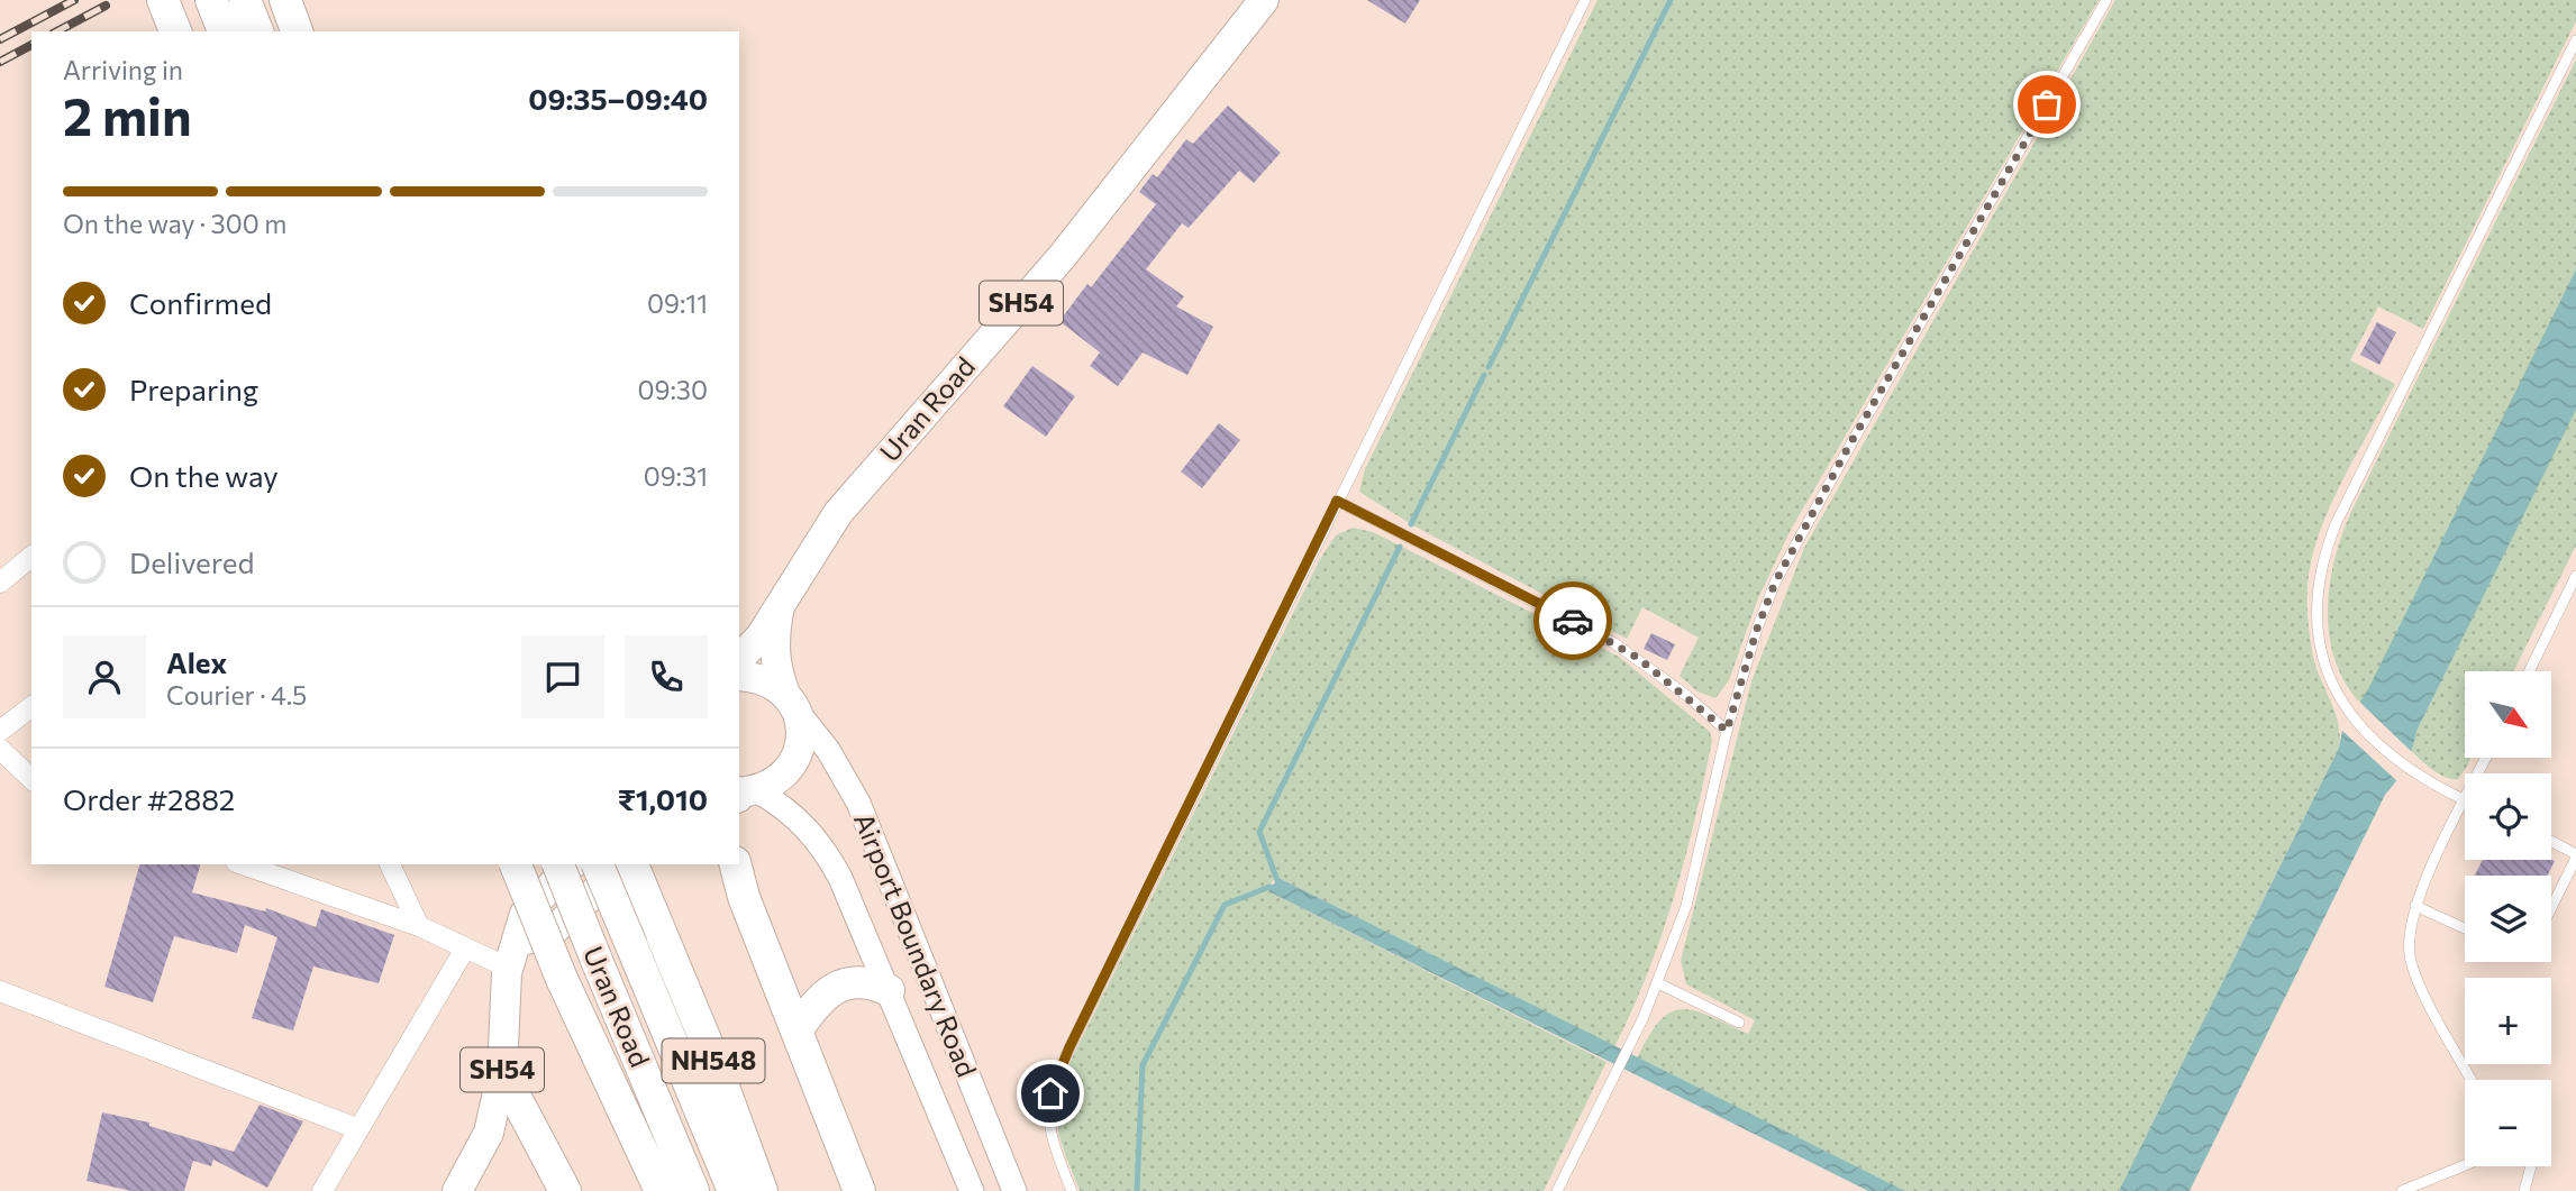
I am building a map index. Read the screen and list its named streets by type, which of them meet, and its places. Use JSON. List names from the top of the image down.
{
  "streets": {
    "highway": ["Uran Road", "NH548"],
    "main road": ["SH54"],
    "street": ["Airport Boundary Road"]
  },
  "crossings": [
    ["SH54", "Uran Road"],
    ["Uran Road", "Airport Boundary Road"]
  ],
  "north": "bottom right",
  "page": {
    "heading": ["2 min", "Arriving in", "09:35–09:40"],
    "panel": [
      "Alex",
      "Courier · 4.5",
      "Order #2882",
      "₹1,010"
    ],
    "bar": "On the way · 300 m",
    "list": [
      ["Confirmed", "09:11"],
      ["Preparing", "09:30"],
      ["On the way", "09:31"],
      "Delivered"
    ],
    "map_buttons": ["+", "−"]
  }
}
